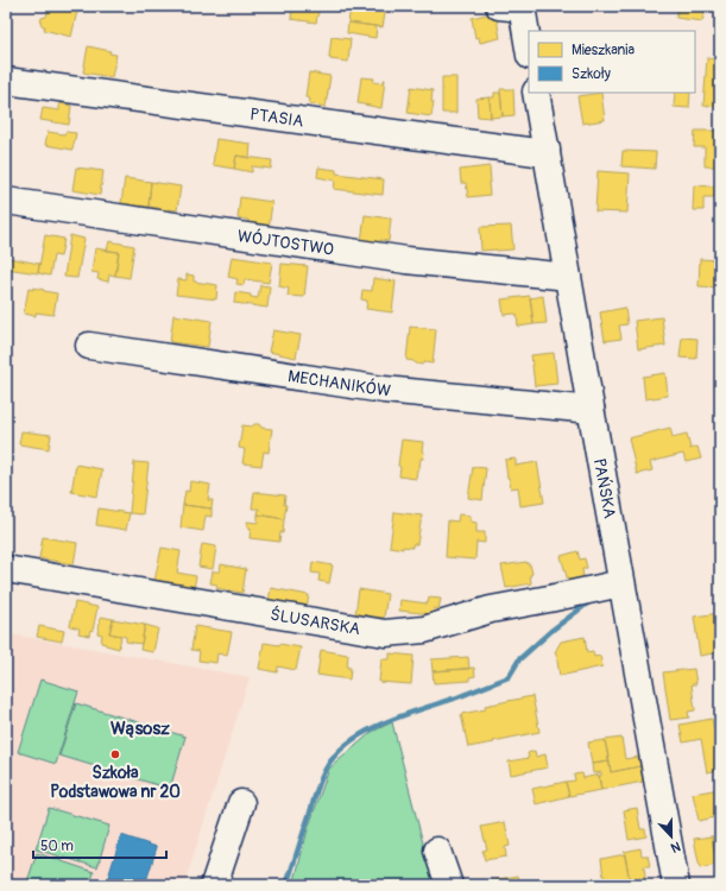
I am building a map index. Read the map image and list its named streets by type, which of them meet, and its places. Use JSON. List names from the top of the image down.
{
  "streets": {
    "street": [
      "PTASIA",
      "WÓJTOSTWO",
      "MECHANIKÓW",
      "PAŃSKA",
      "ŚLUSARSKA"
    ]
  },
  "crossings": [
    ["PTASIA", "PAŃSKA"],
    ["WÓJTOSTWO", "PAŃSKA"],
    ["MECHANIKÓW", "PAŃSKA"],
    ["PAŃSKA", "ŚLUSARSKA"]
  ],
  "districts": ["Wąsosz"],
  "places": ["Szkoła Podstawowa nr 20"],
  "legend": ["Mieszkania", "Szkoły"],
  "scale_bar": "50 m",
  "north": "bottom"
}
